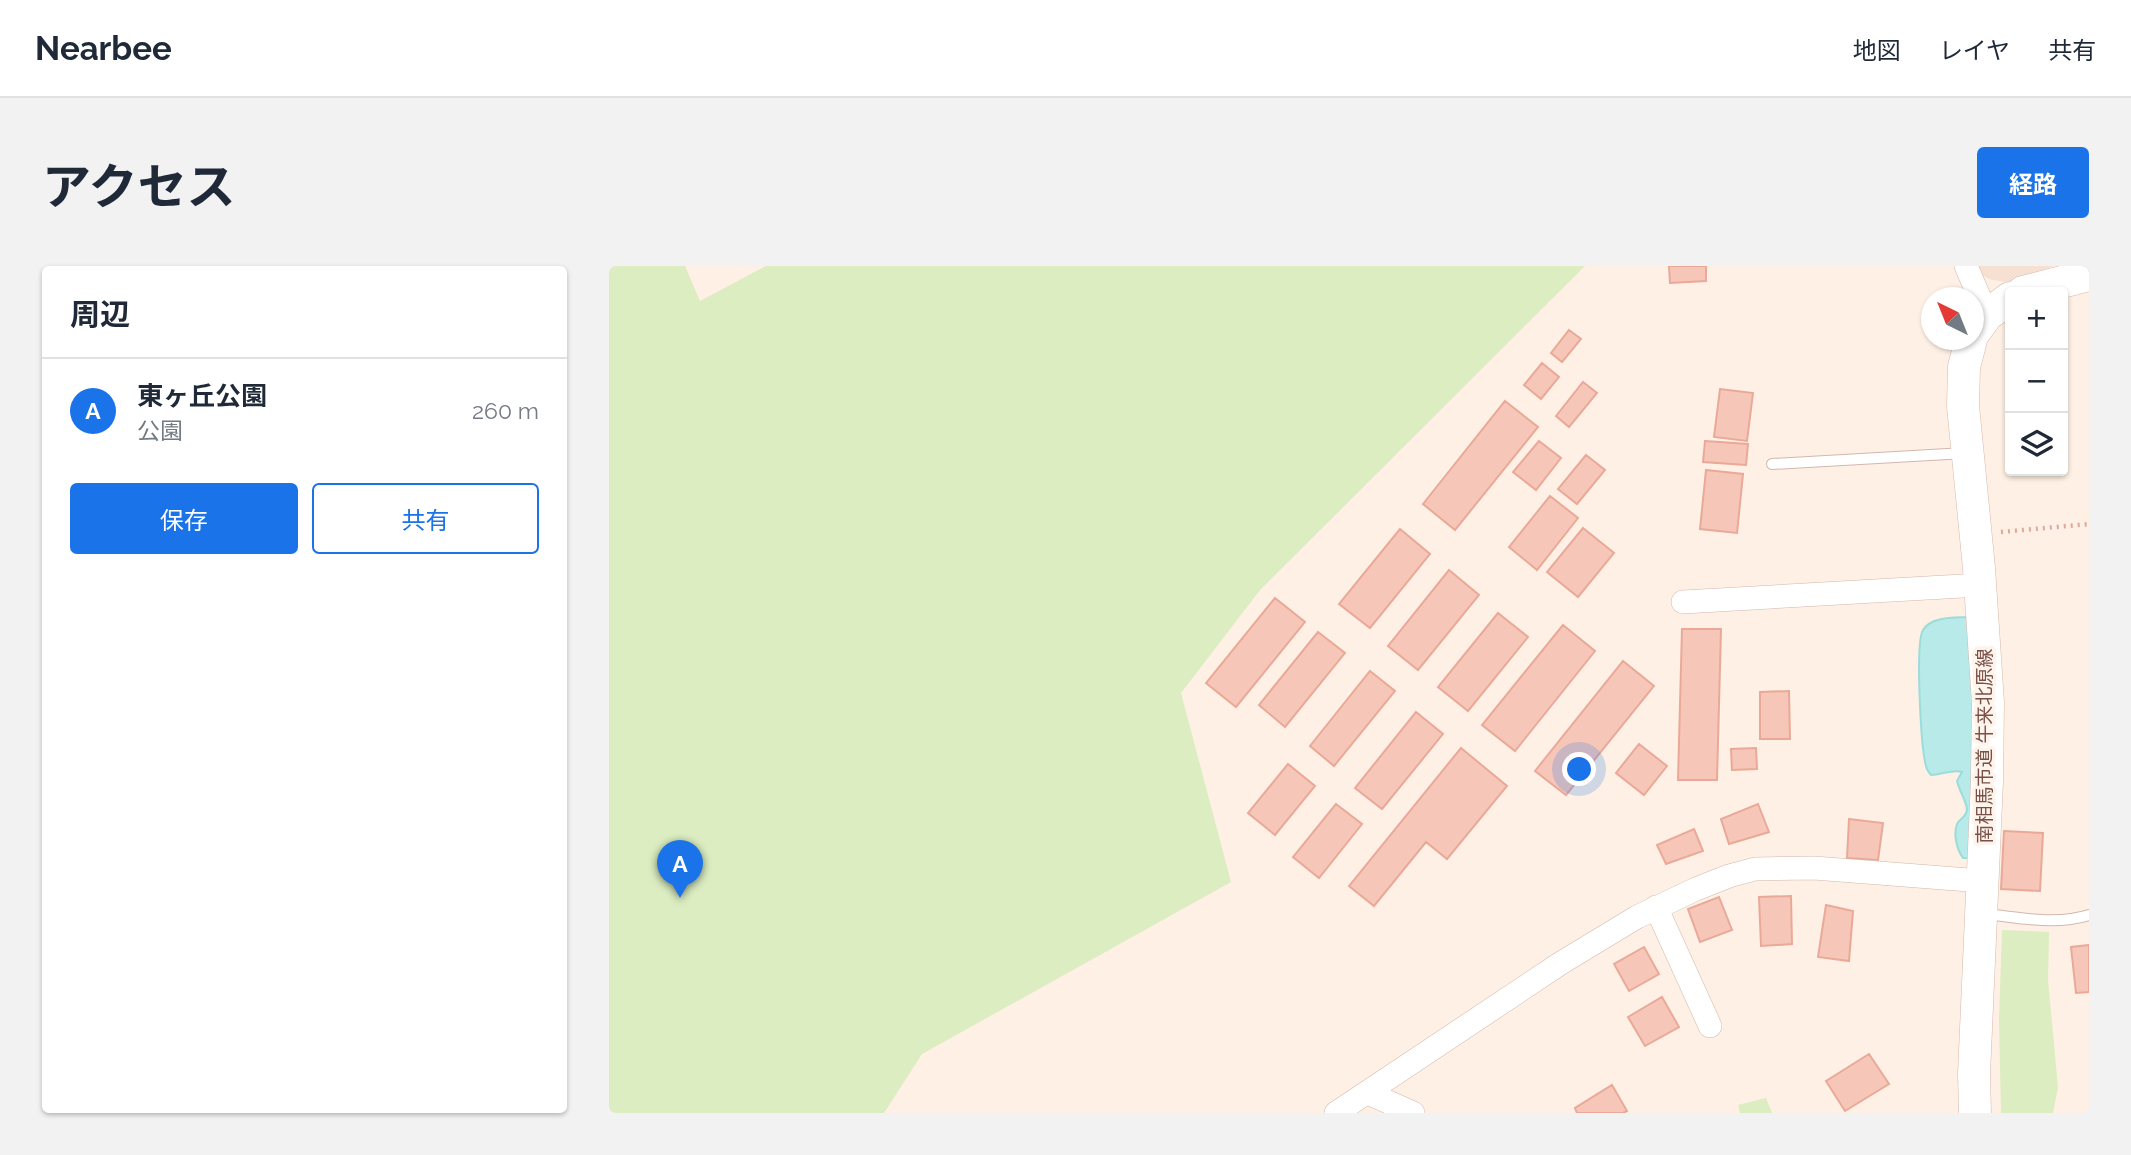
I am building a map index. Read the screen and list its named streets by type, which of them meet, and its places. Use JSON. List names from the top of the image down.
{
  "streets": {
    "street": ["南相馬市道 牛来北原線"]
  },
  "north": "top left",
  "page": {
    "header": "Nearbee",
    "nav": ["地図", "レイヤ", "共有"],
    "title": "アクセス",
    "buttons": [
      "経路",
      ["保存", "共有"]
    ],
    "heading": "周辺",
    "map_buttons": ["+", "−"],
    "list": [
      {
        "mark": "A",
        "name": "東ヶ丘公園",
        "note": "公園",
        "value": "260 m"
      }
    ],
    "pins": "A"
  }
}
